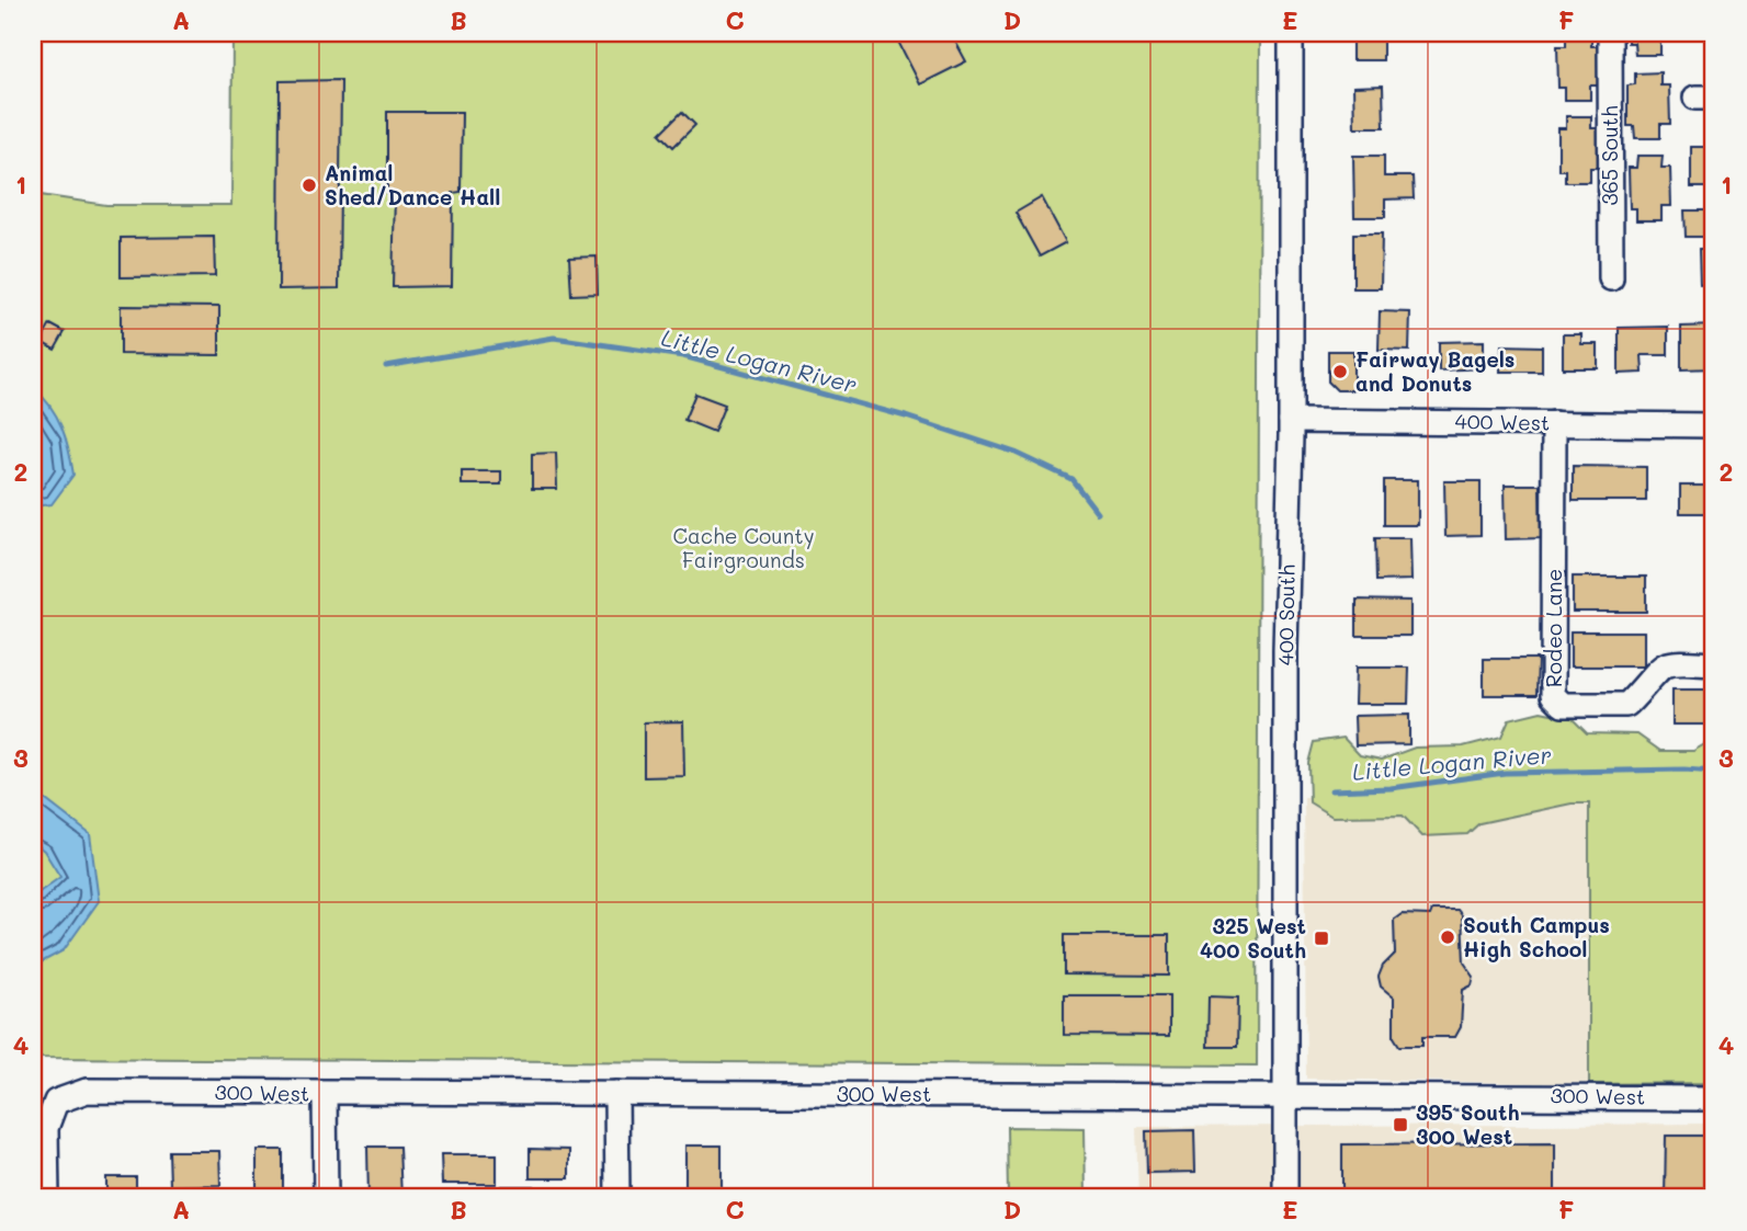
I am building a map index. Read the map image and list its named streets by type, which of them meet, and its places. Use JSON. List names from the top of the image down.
{
  "streets": {
    "street": [
      "365 South",
      "400 West",
      "400 South",
      "Rodeo Lane",
      "300 West"
    ]
  },
  "crossings": [
    ["400 West", "400 South"],
    ["400 West", "Rodeo Lane"],
    ["400 South", "300 West"]
  ],
  "water": ["Little Logan River"],
  "parks": ["Cache County Fairgrounds"],
  "places": {
    "other": ["Animal Shed/Dance Hall", "Fairway Bagels and Donuts", "South Campus High School"],
    "transit": ["325 West 400 South", "395 South 300 West"]
  },
  "grid": {
    "columns": [
      "A",
      "B",
      "C",
      "D",
      "E",
      "F"
    ],
    "rows": [
      "1",
      "2",
      "3",
      "4"
    ]
  }
}
